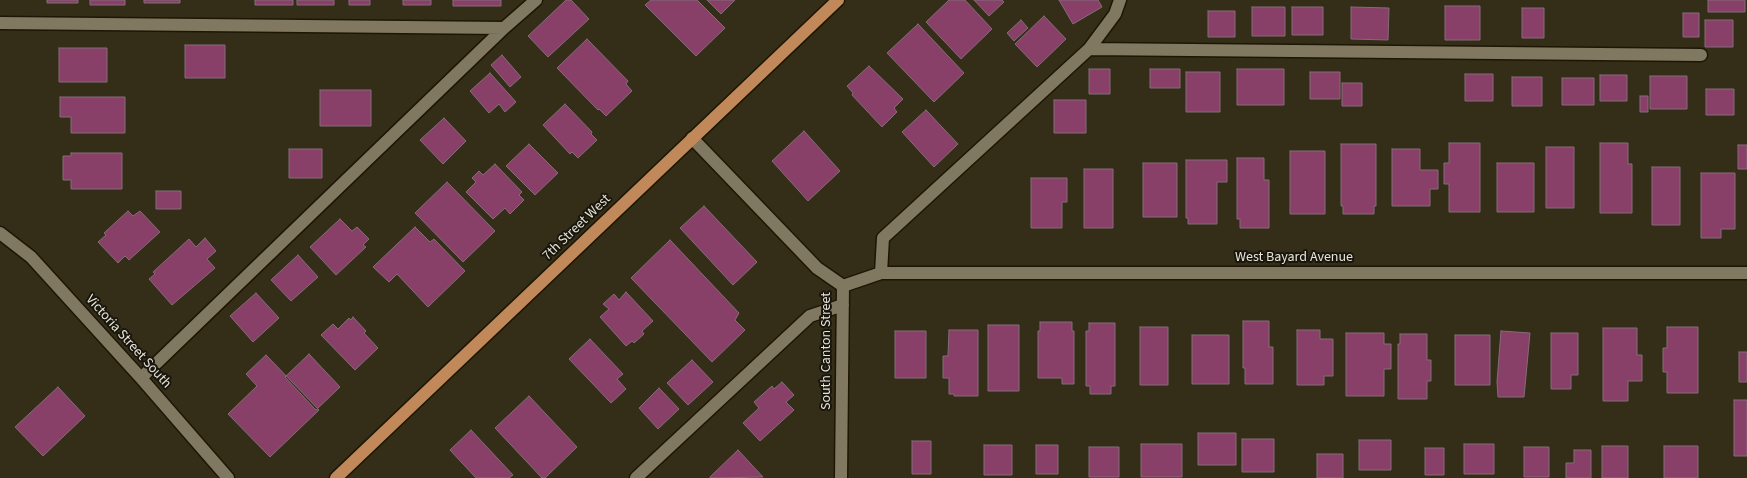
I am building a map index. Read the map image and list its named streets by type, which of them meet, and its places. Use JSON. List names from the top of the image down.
{
  "streets": {
    "main road": ["7th Street West"],
    "street": ["West Bayard Avenue", "Victoria Street South", "South Canton Street"]
  },
  "crossings": [
    ["7th Street West", "South Canton Street"],
    ["West Bayard Avenue", "South Canton Street"]
  ]
}
